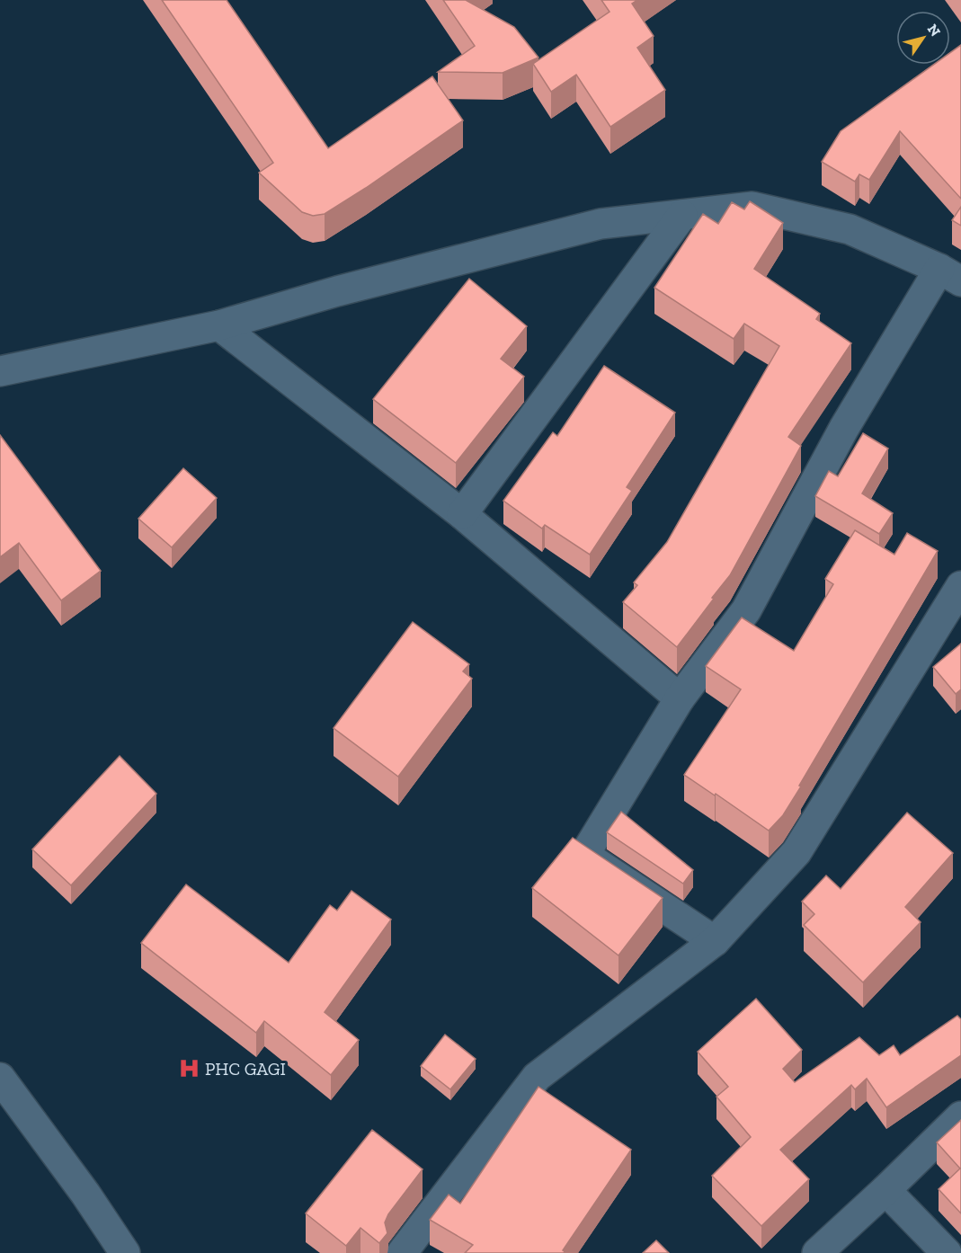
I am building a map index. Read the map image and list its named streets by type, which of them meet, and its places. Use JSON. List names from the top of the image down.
{
  "places": {
    "hospital": ["PHC GAGI"]
  },
  "north": "top right"
}
